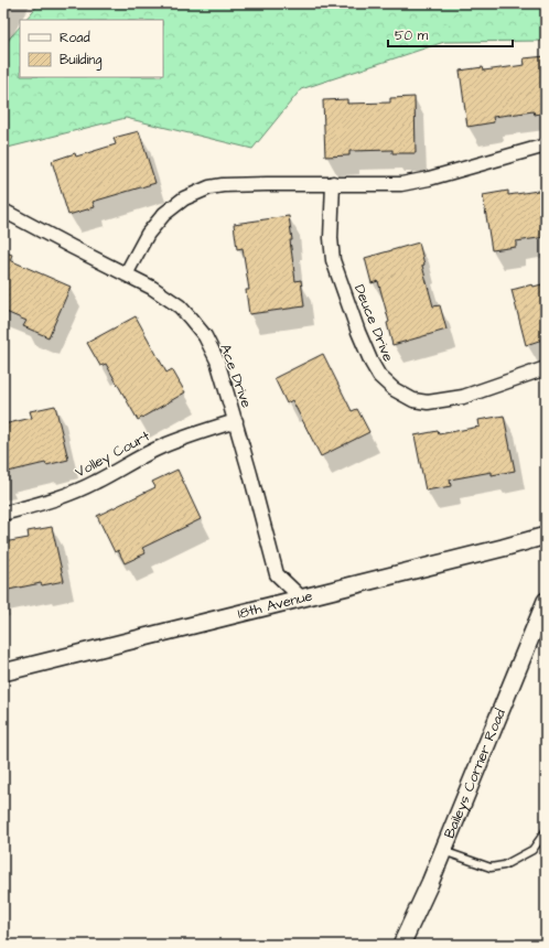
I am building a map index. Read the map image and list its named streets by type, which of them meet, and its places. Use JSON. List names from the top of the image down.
{
  "streets": {
    "street": [
      "Deuce Drive",
      "Ace Drive",
      "Volley Court",
      "18th Avenue",
      "Baileys Corner Road"
    ]
  },
  "crossings": [
    ["Ace Drive", "Volley Court"],
    ["Ace Drive", "18th Avenue"]
  ],
  "legend": ["Road", "Building"],
  "scale_bar": "50 m"
}
